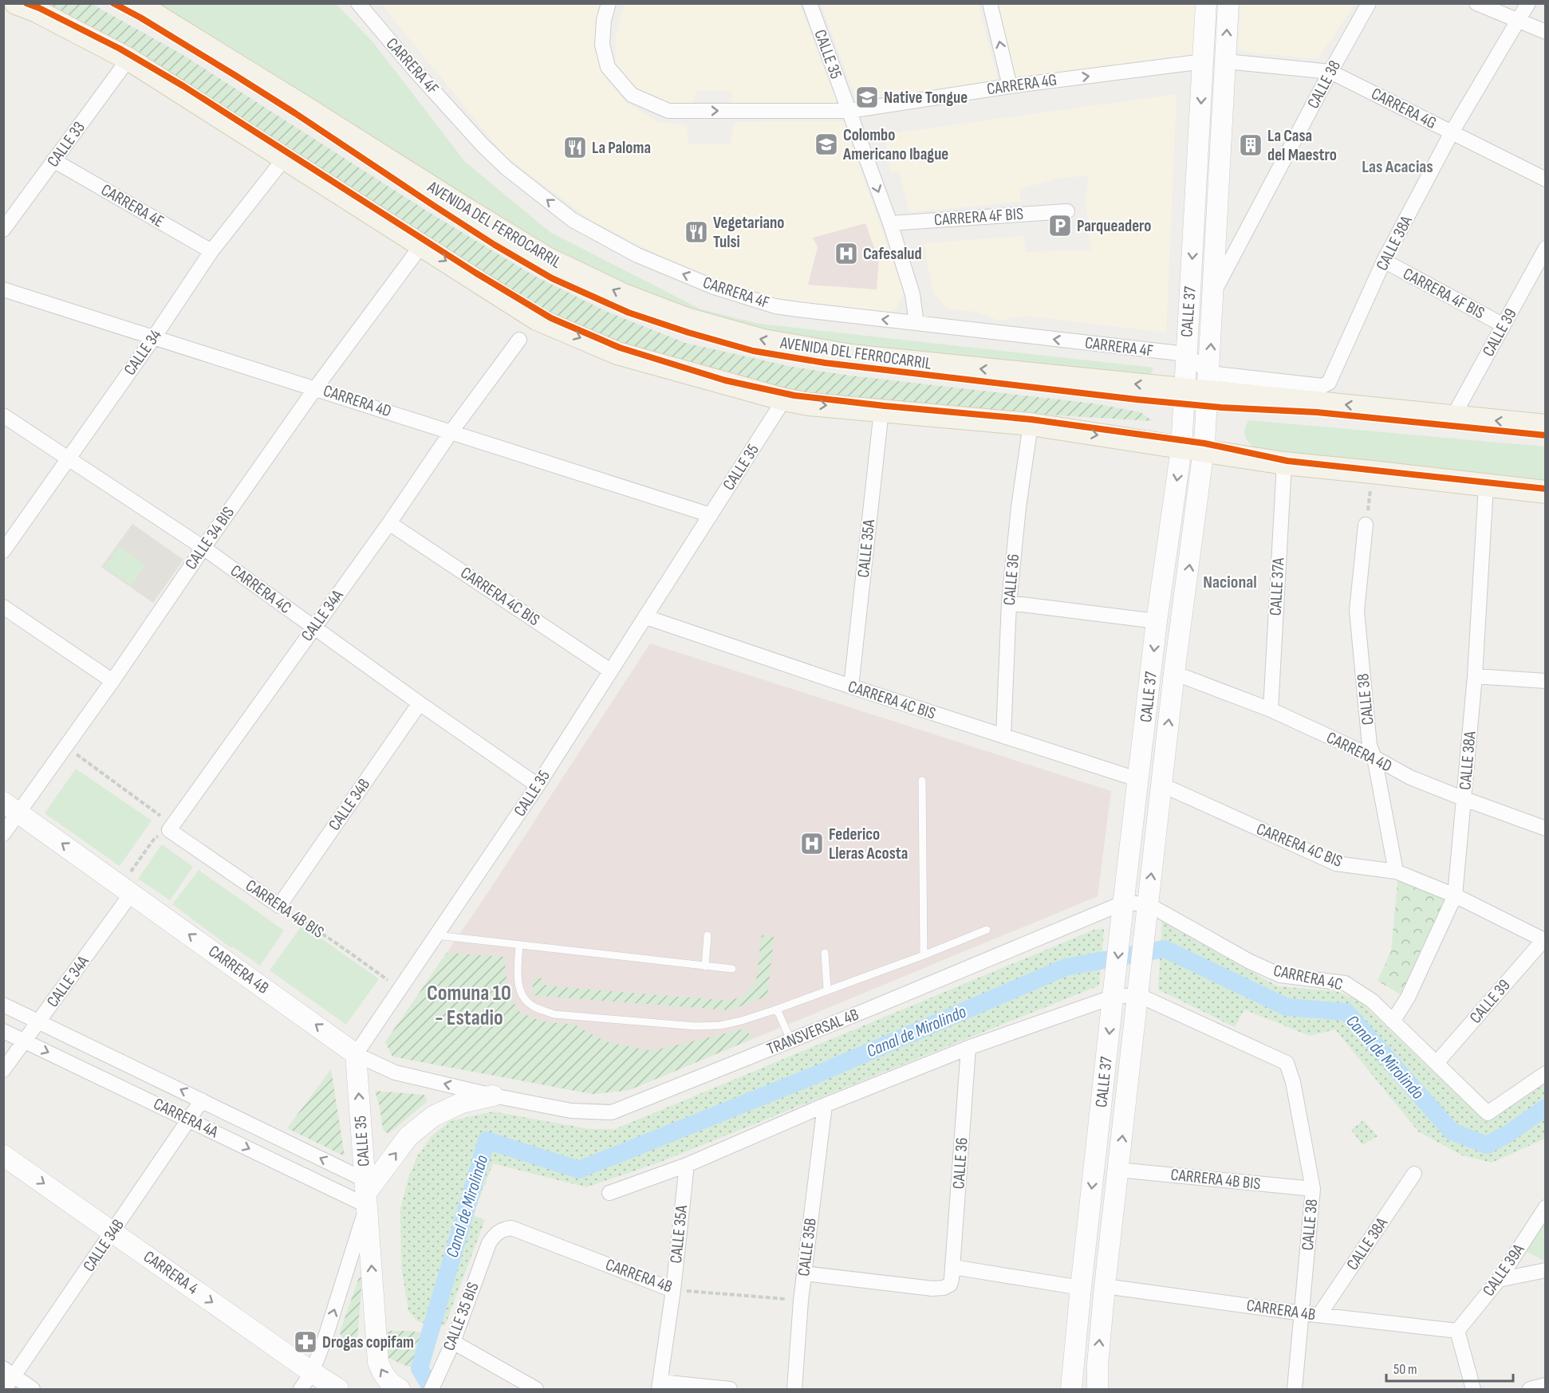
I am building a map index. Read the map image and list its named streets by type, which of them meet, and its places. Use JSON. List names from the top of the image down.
{
  "streets": {
    "main road": [
      "CALLE 35",
      "AVENIDA DEL FERROCARRIL",
      "CALLE 37",
      "CARRERA 4B",
      "CARRERA 4"
    ],
    "street": [
      "CARRERA 4F",
      "CARRERA 4G",
      "CALLE 38",
      "CALLE 33",
      "CARRERA 4E",
      "CARRERA 4F BIS",
      "CALLE 38A",
      "CALLE 39",
      "CALLE 34",
      "CARRERA 4D",
      "CALLE 34 BIS",
      "CALLE 35A",
      "CALLE 36",
      "CALLE 37A",
      "CARRERA 4C",
      "CARRERA 4C BIS",
      "CALLE 34A",
      "CALLE 34B",
      "CARRERA 4B BIS",
      "TRANSVERSAL 4B",
      "CARRERA 4A",
      "CALLE 35B",
      "CALLE 39A",
      "CALLE 35 BIS"
    ]
  },
  "crossings": [
    ["CALLE 35", "CARRERA 4F"],
    ["CALLE 35", "CARRERA 4G"],
    ["CALLE 35", "CARRERA 4F BIS"],
    ["CALLE 35", "CARRERA 4D"],
    ["CALLE 35", "CARRERA 4C"],
    ["CALLE 35", "CARRERA 4C BIS"],
    ["CALLE 35", "CARRERA 4B BIS"],
    ["CALLE 35", "CARRERA 4B"],
    ["CALLE 35", "CARRERA 4A"],
    ["CALLE 35", "CARRERA 4"],
    ["CARRERA 4F", "CALLE 37"],
    ["CARRERA 4G", "CALLE 38"],
    ["CARRERA 4G", "CALLE 38A"],
    ["CARRERA 4G", "CALLE 37"],
    ["CALLE 38", "CALLE 37"],
    ["CALLE 38", "CARRERA 4D"],
    ["CALLE 38", "CARRERA 4C BIS"],
    ["CALLE 38", "CARRERA 4B BIS"],
    ["CALLE 38", "CARRERA 4B"],
    ["CALLE 33", "CARRERA 4E"],
    ["CARRERA 4E", "CALLE 34"],
    ["CARRERA 4F BIS", "CALLE 38A"],
    ["CARRERA 4F BIS", "CALLE 39"],
    ["AVENIDA DEL FERROCARRIL", "CALLE 38A"],
    ["AVENIDA DEL FERROCARRIL", "CALLE 37"],
    ["AVENIDA DEL FERROCARRIL", "CALLE 39"],
    ["CALLE 38A", "CALLE 37"],
    ["CALLE 38A", "CARRERA 4D"],
    ["CALLE 38A", "CARRERA 4C"],
    ["CALLE 38A", "CARRERA 4C BIS"],
    ["CALLE 38A", "CARRERA 4B"],
    ["CALLE 37", "CARRERA 4D"],
    ["CALLE 37", "CARRERA 4C"],
    ["CALLE 37", "CARRERA 4C BIS"],
    ["CALLE 37", "CARRERA 4B BIS"],
    ["CALLE 37", "CARRERA 4B"],
    ["CALLE 37", "TRANSVERSAL 4B"],
    ["CALLE 39", "CARRERA 4C"],
    ["CALLE 39", "CARRERA 4C BIS"],
    ["CALLE 34", "CARRERA 4D"],
    ["CALLE 34", "CARRERA 4C"],
    ["CARRERA 4D", "CALLE 34 BIS"],
    ["CARRERA 4D", "CALLE 37A"],
    ["CARRERA 4D", "CALLE 34A"],
    ["CALLE 34 BIS", "CARRERA 4C"],
    ["CALLE 34 BIS", "CARRERA 4B"],
    ["CALLE 35A", "CARRERA 4C BIS"],
    ["CALLE 35A", "CARRERA 4B"],
    ["CALLE 36", "CARRERA 4C BIS"],
    ["CARRERA 4C", "CALLE 34A"],
    ["CARRERA 4C", "CALLE 34B"],
    ["CARRERA 4C", "TRANSVERSAL 4B"],
    ["CARRERA 4C BIS", "CALLE 34A"],
    ["CALLE 34A", "CARRERA 4B BIS"],
    ["CALLE 34A", "CARRERA 4B"],
    ["CALLE 34A", "CARRERA 4A"],
    ["CALLE 34B", "CARRERA 4B BIS"],
    ["CALLE 34B", "CARRERA 4A"],
    ["CALLE 34B", "CARRERA 4"],
    ["CARRERA 4B", "TRANSVERSAL 4B"],
    ["CARRERA 4B", "CALLE 35B"],
    ["CARRERA 4B", "CALLE 39A"],
    ["CARRERA 4B", "CALLE 35 BIS"]
  ],
  "one_way": [
    "CARRERA 4F",
    "CARRERA 4G",
    "CARRERA 4B",
    "CARRERA 4"
  ],
  "districts": ["Las Acacias", "Nacional", "Comuna 10 - Estadio"],
  "water": ["Canal de Mirolindo"],
  "places": {
    "school or university": ["Native Tongue", "Colombo Americano Ibague"],
    "building": ["La Casa del Maestro"],
    "restaurant": ["La Paloma", "Vegetariano Tulsi"],
    "parking": ["Parqueadero"],
    "hospital": ["Cafesalud", "Federico Lleras Acosta"],
    "pharmacy": ["Drogas copifam"]
  },
  "scale_bar": "50 m"
}
